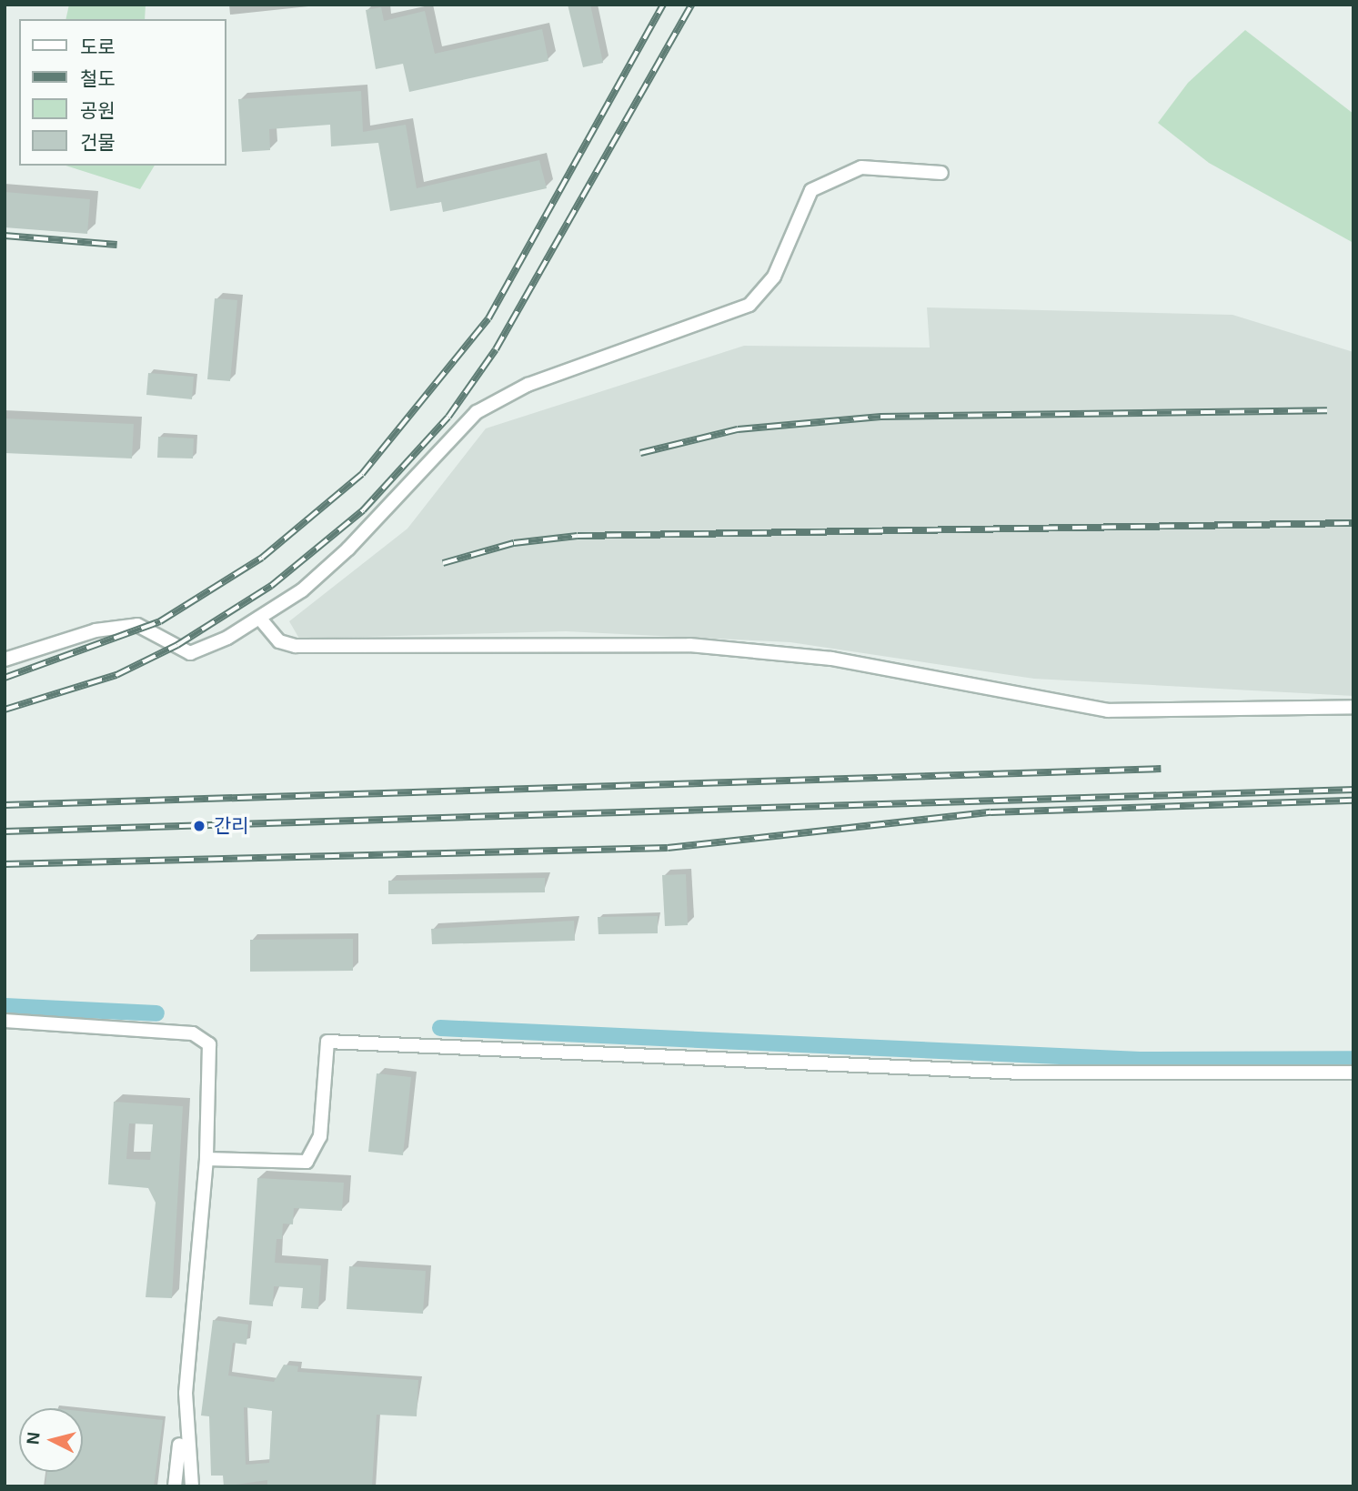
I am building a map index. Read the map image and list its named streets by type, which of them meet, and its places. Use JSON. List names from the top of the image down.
{
  "places": ["간리"],
  "legend": [
    "도로",
    "철도",
    "공원",
    "건물"
  ],
  "north": "left"
}
